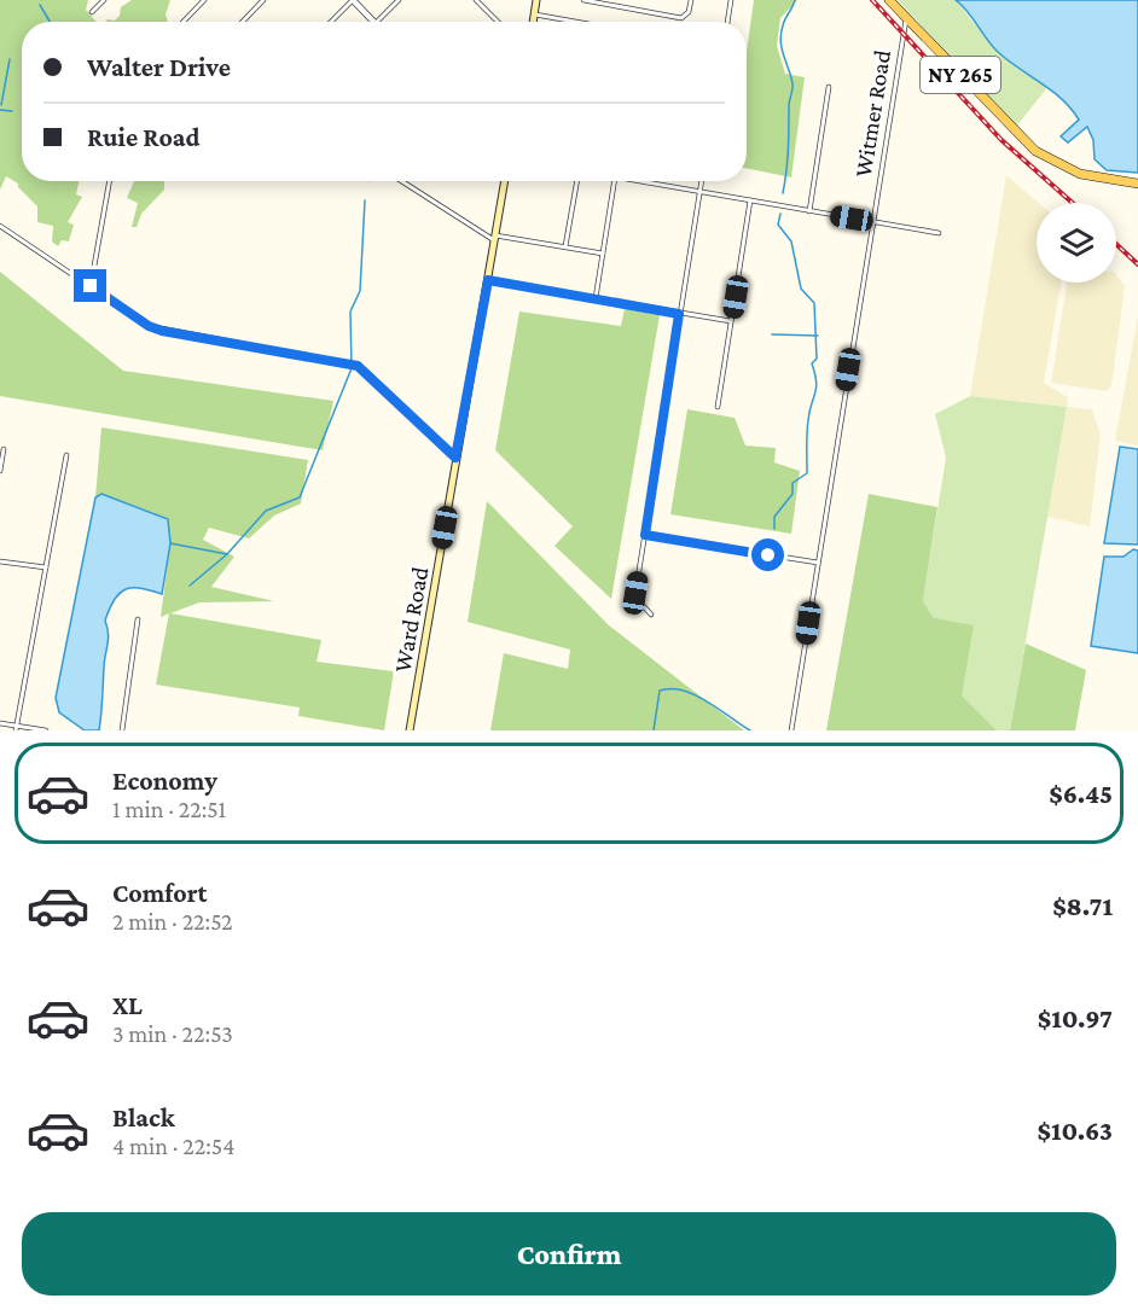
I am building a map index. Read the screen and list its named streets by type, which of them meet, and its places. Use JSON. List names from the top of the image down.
{
  "streets": {
    "main road": ["NY 265", "Ward Road"],
    "street": ["Witmer Road"]
  },
  "crossings": [
    ["NY 265", "Witmer Road"]
  ],
  "page": {
    "banner": ["Walter Drive", "Ruie Road"],
    "list": [
      {
        "name": "Economy",
        "note": "1 min · 22:51",
        "value": "$6.45"
      },
      {
        "name": "Comfort",
        "note": "2 min · 22:52",
        "value": "$8.71"
      },
      {
        "name": "XL",
        "note": "3 min · 22:53",
        "value": "$10.97"
      },
      {
        "name": "Black",
        "note": "4 min · 22:54",
        "value": "$10.63"
      }
    ],
    "buttons": "Confirm"
  }
}
